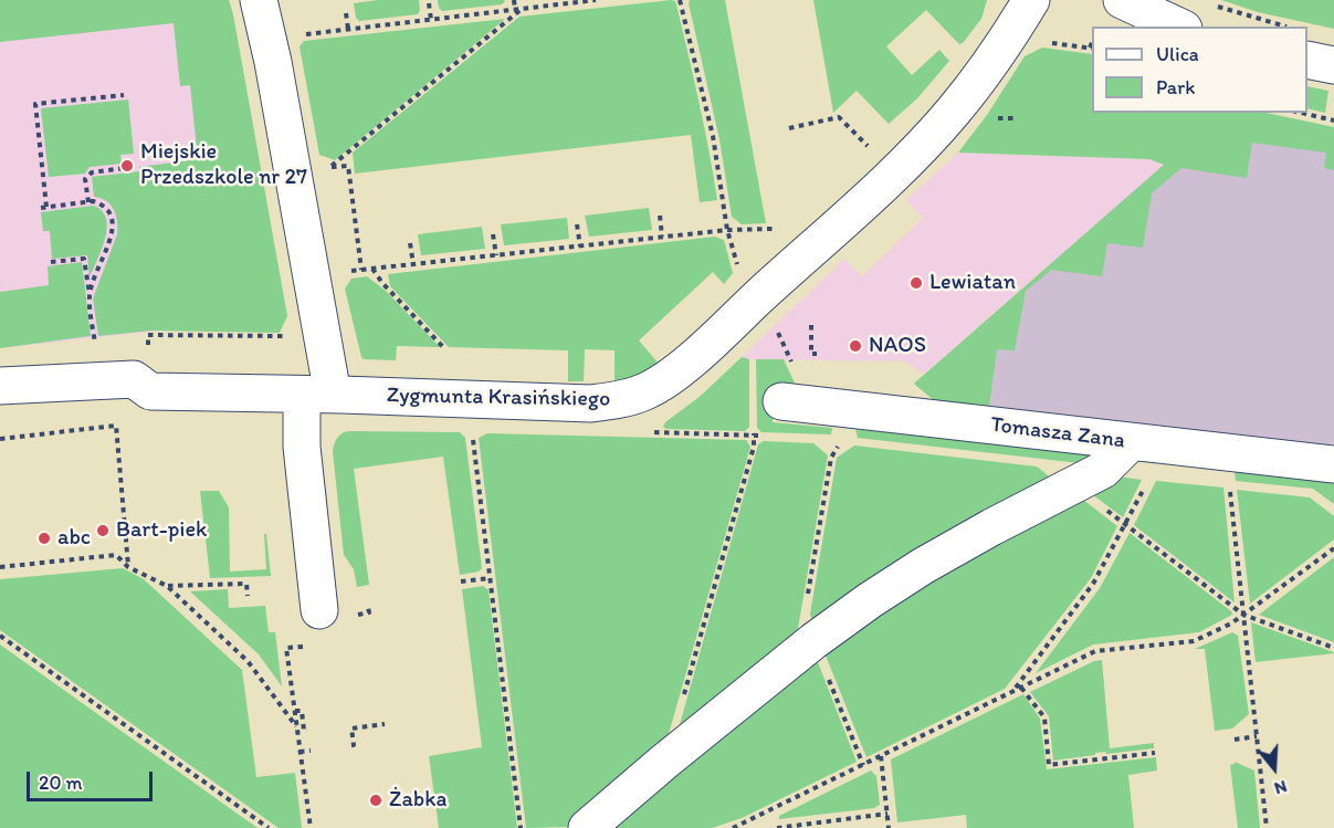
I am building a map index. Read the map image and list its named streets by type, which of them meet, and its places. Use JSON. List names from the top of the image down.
{
  "streets": {
    "street": ["Zygmunta Krasińskiego", "Tomasza Zana"]
  },
  "places": [
    "Miejskie Przedszkole nr 27",
    "Lewiatan",
    "NAOS",
    "Bart-piek",
    "abc",
    "Żabka"
  ],
  "legend": ["Ulica", "Park"],
  "scale_bar": "20 m",
  "north": "bottom"
}
